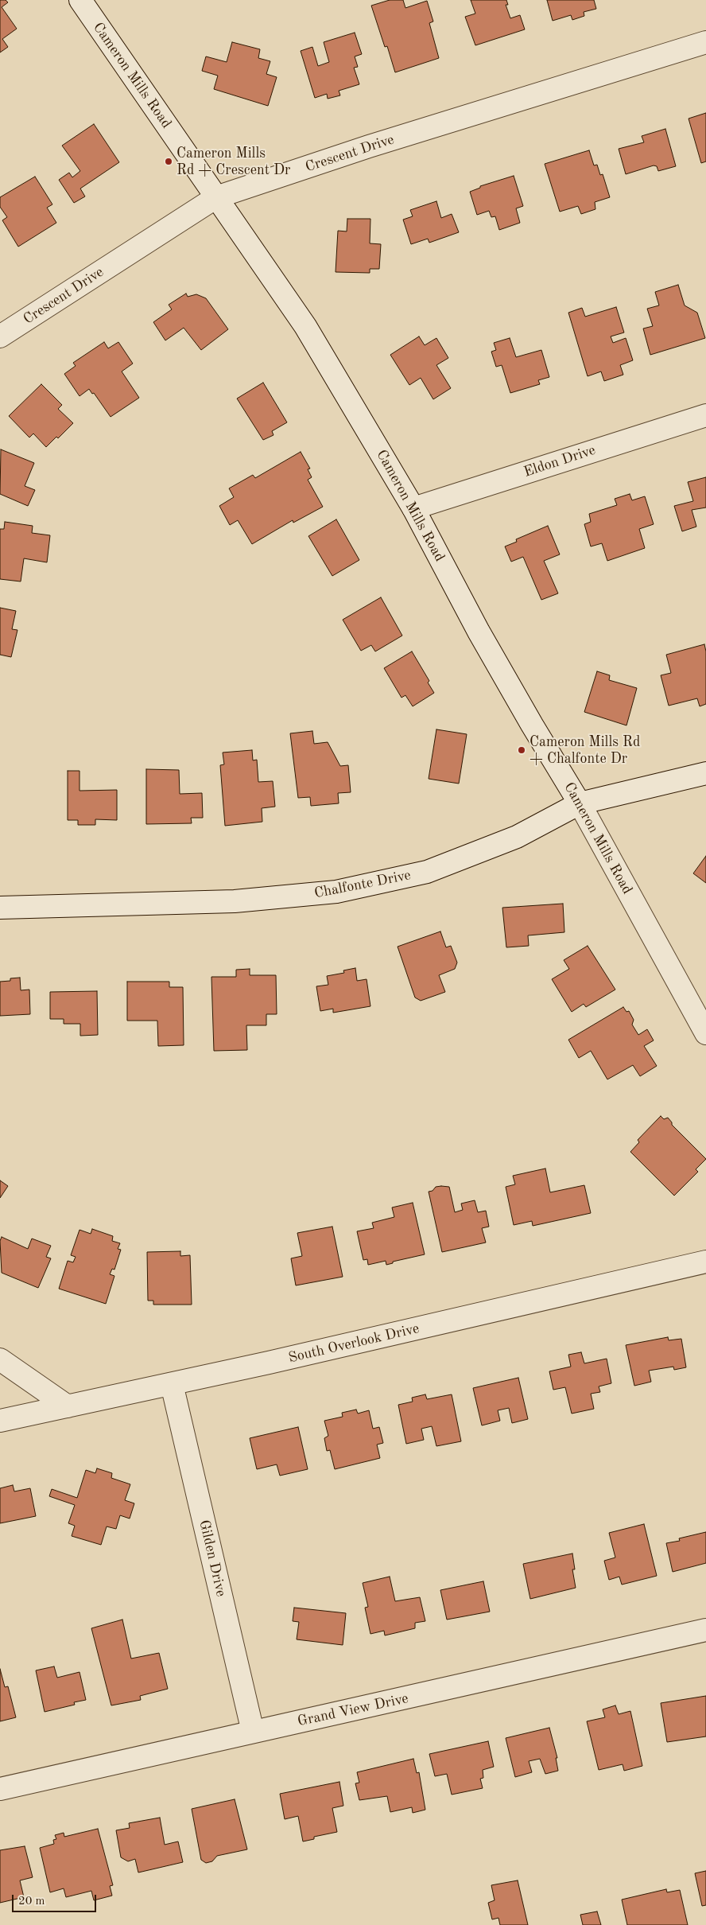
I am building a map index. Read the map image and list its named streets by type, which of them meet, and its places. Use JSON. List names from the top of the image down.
{
  "streets": {
    "street": [
      "Cameron Mills Road",
      "Crescent Drive",
      "Eldon Drive",
      "Chalfonte Drive",
      "South Overlook Drive",
      "Gilden Drive",
      "Grand View Drive"
    ]
  },
  "crossings": [
    ["Cameron Mills Road", "Crescent Drive"],
    ["Cameron Mills Road", "Eldon Drive"],
    ["Cameron Mills Road", "Chalfonte Drive"],
    ["South Overlook Drive", "Gilden Drive"],
    ["Gilden Drive", "Grand View Drive"]
  ],
  "places": ["Cameron Mills Rd + Crescent Dr", "Cameron Mills Rd + Chalfonte Dr"],
  "scale_bar": "20 m"
}
